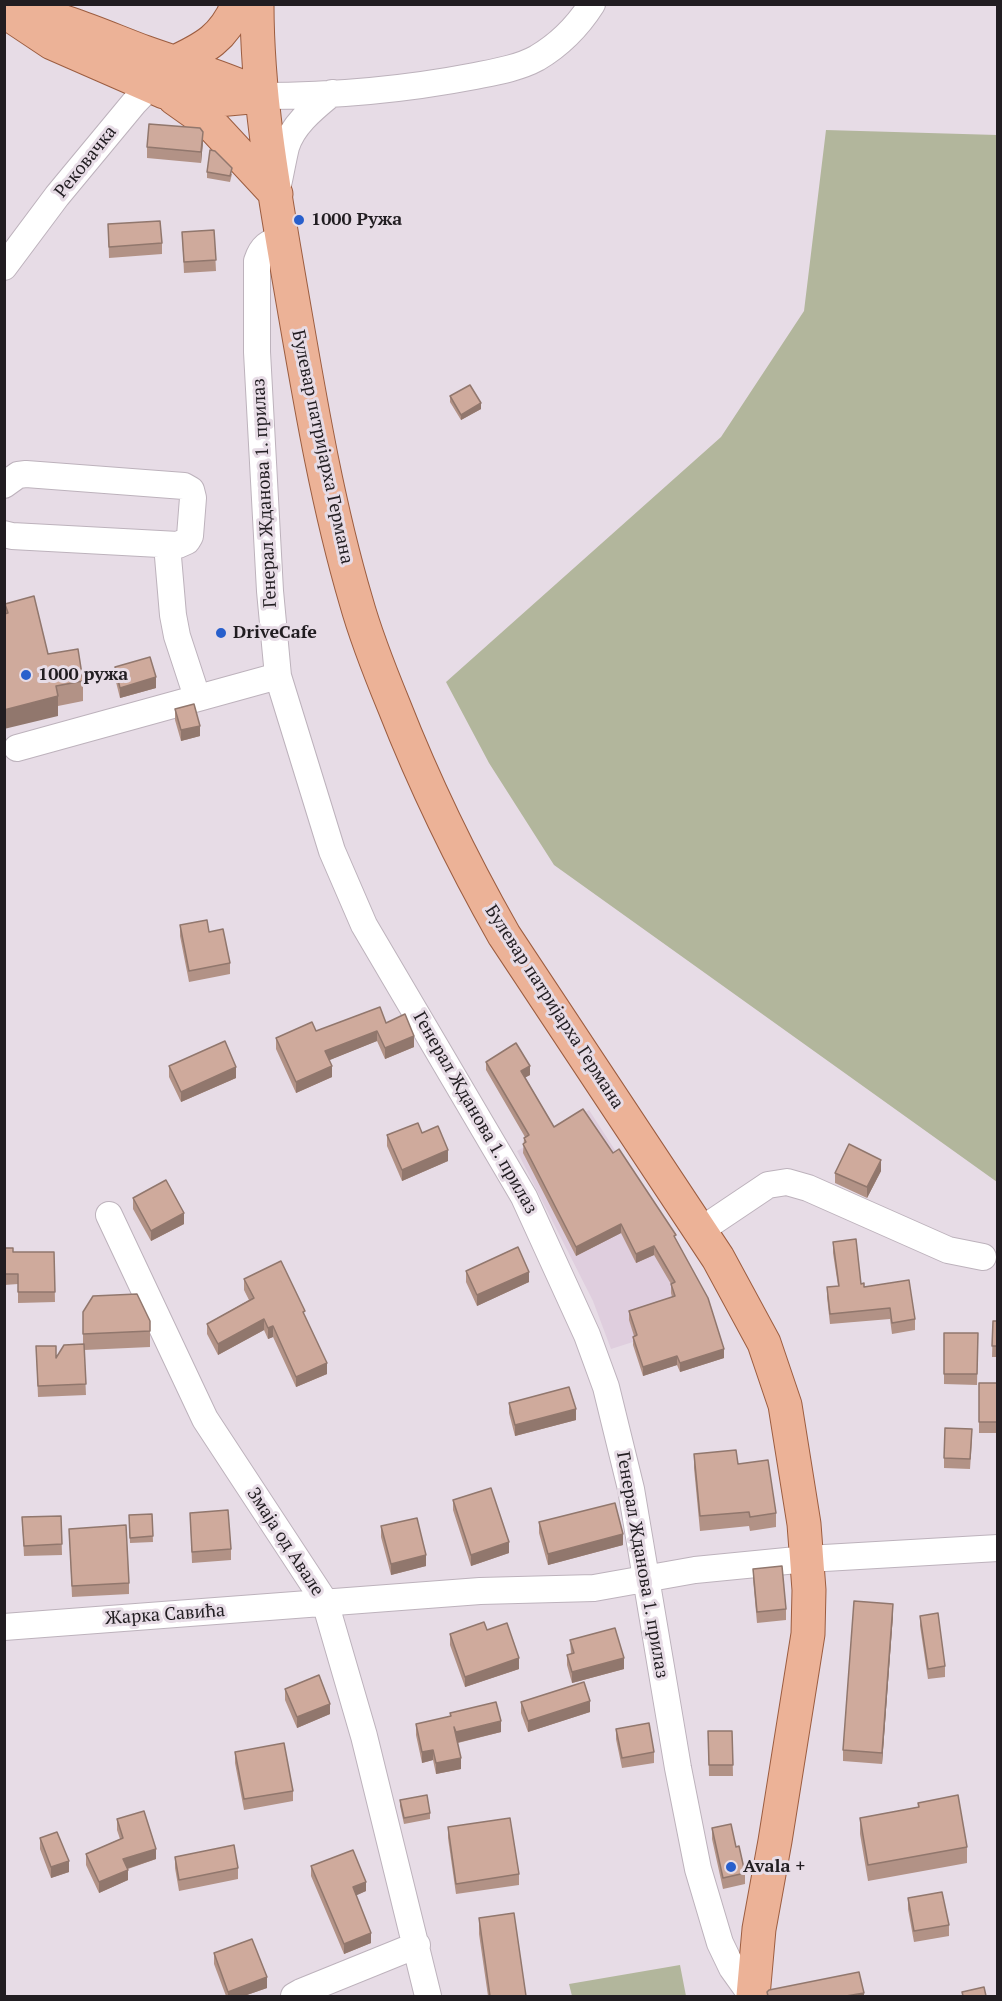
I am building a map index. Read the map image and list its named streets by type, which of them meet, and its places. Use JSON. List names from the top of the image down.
{
  "streets": {
    "main road": ["Булевар патријарха Германа"],
    "street": [
      "Рековачка",
      "Генерал Жданова 1. прилаз",
      "Змаја од Авале",
      "Жарка Савића"
    ]
  },
  "crossings": [
    ["Булевар патријарха Германа", "Генерал Жданова 1. прилаз"],
    ["Булевар патријарха Германа", "Жарка Савића"],
    ["Генерал Жданова 1. прилаз", "Жарка Савића"],
    ["Змаја од Авале", "Жарка Савића"]
  ],
  "places": [
    "1000 Ружа",
    "DriveCafe",
    "1000 ружа",
    "Avala +"
  ]
}
